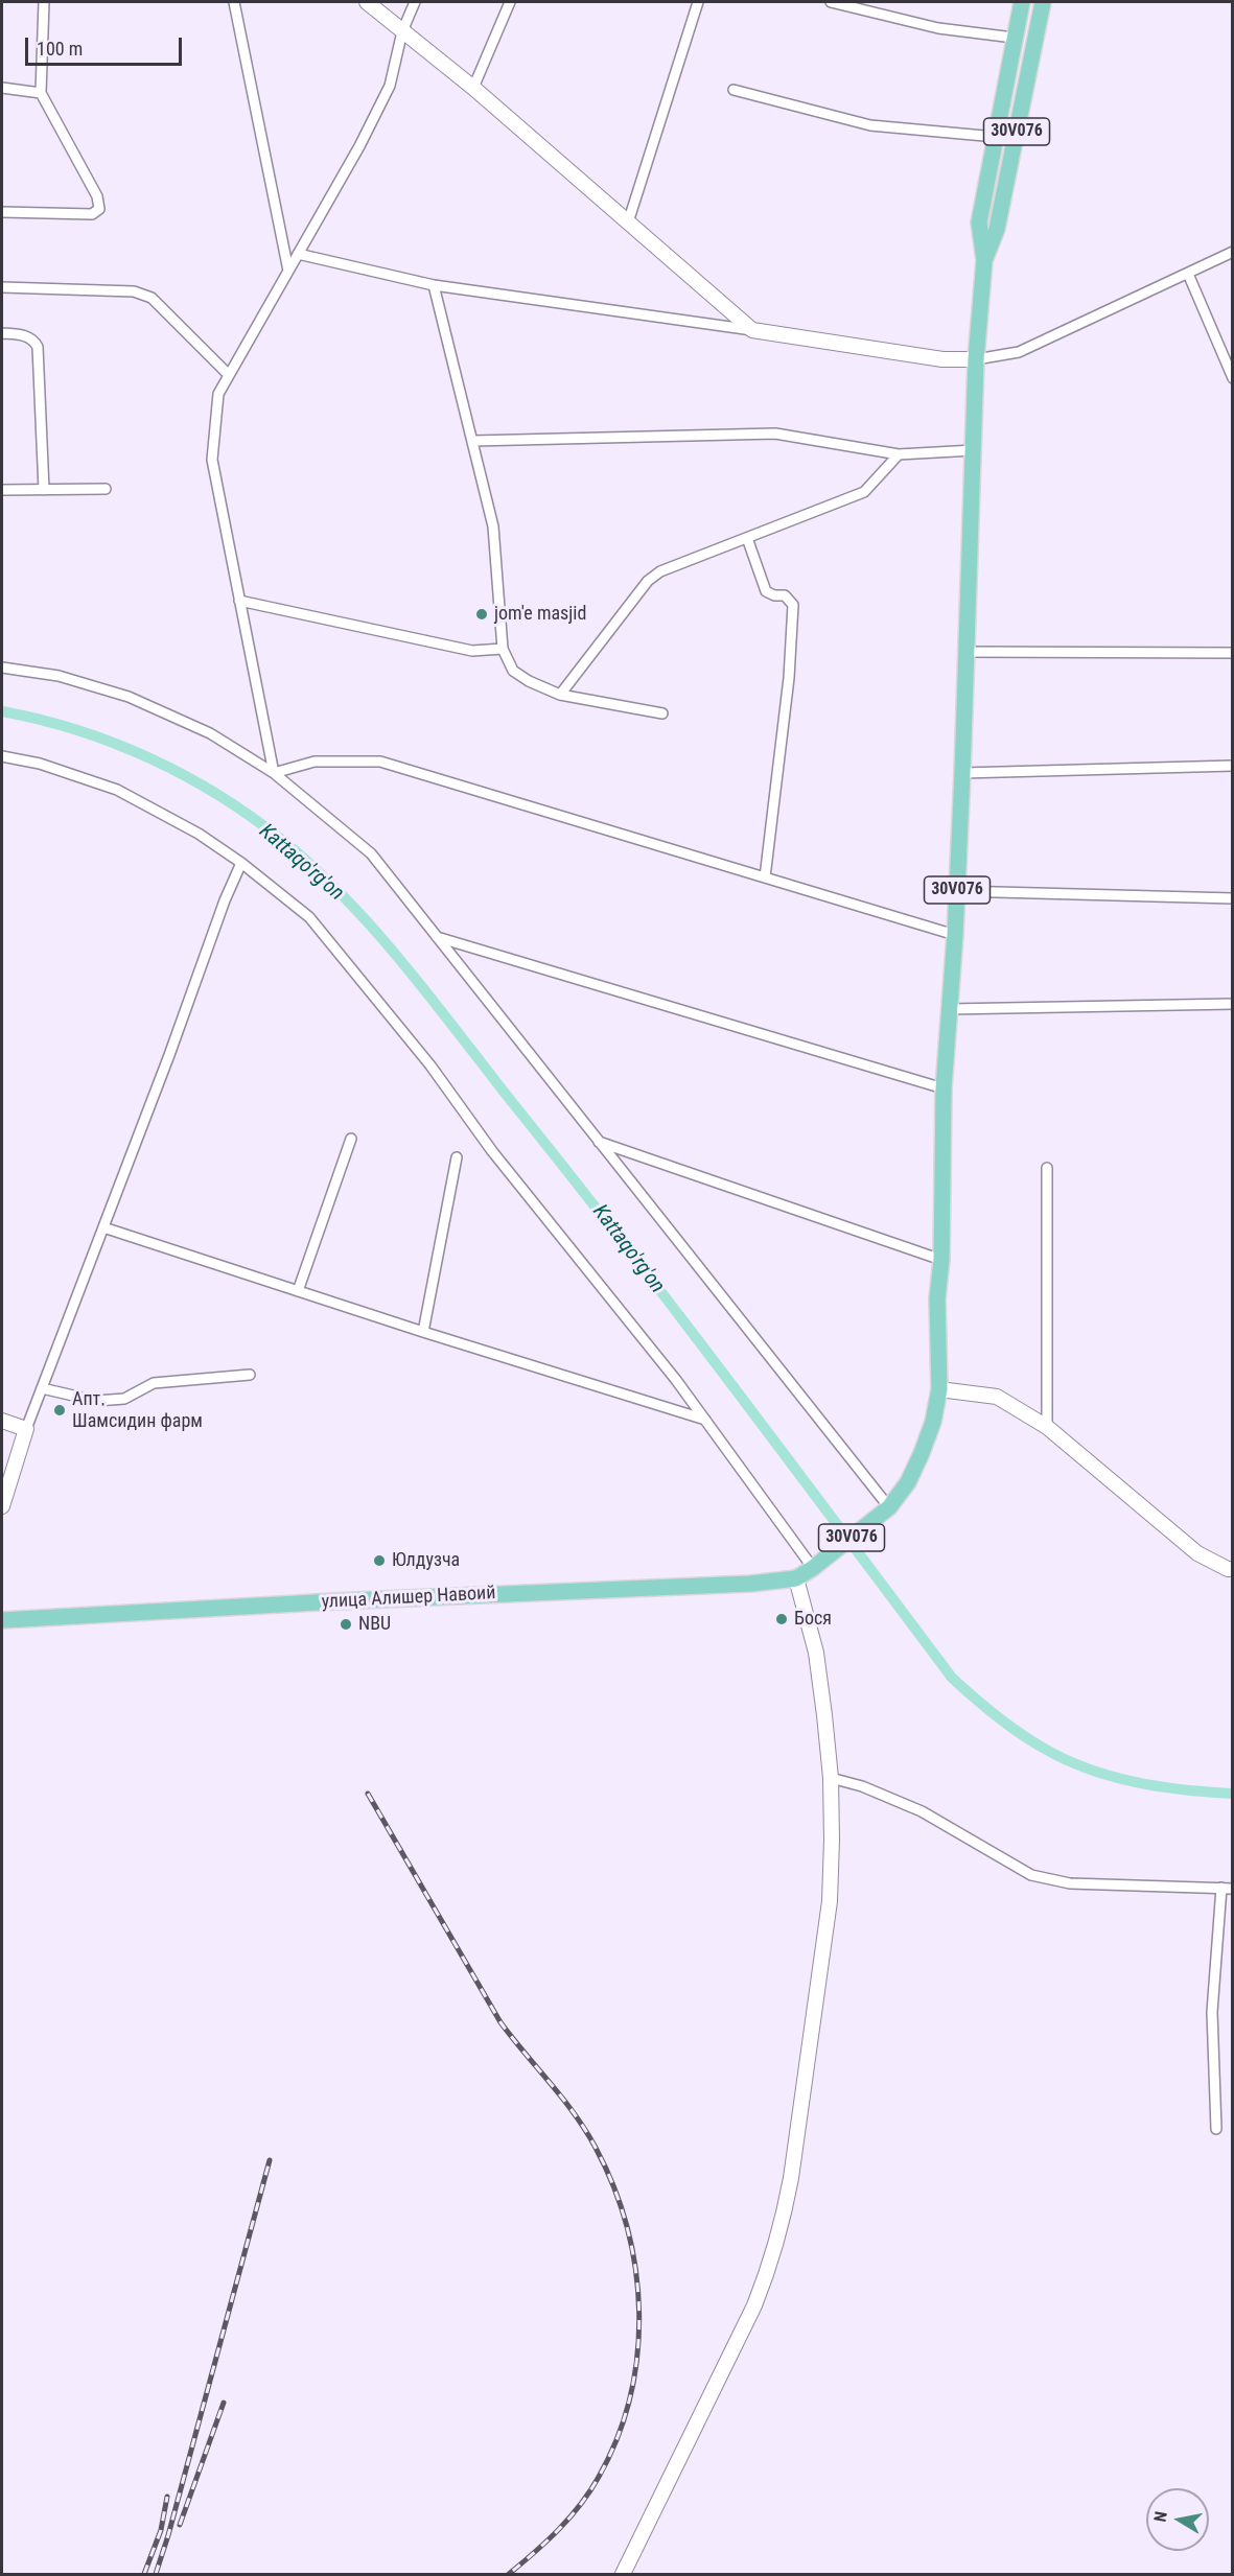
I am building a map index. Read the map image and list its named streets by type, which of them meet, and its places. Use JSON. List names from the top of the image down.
{
  "streets": {
    "main road": ["30V076", "улица Алишер Навоий"]
  },
  "crossings": [
    ["30V076", "улица Алишер Навоий"]
  ],
  "water": ["Kattaqo'rg'on"],
  "places": [
    "jom'e masjid",
    "Апт. Шамсидин фарм",
    "Юлдузча",
    "Бося",
    "NBU"
  ],
  "scale_bar": "100 m",
  "north": "left"
}
